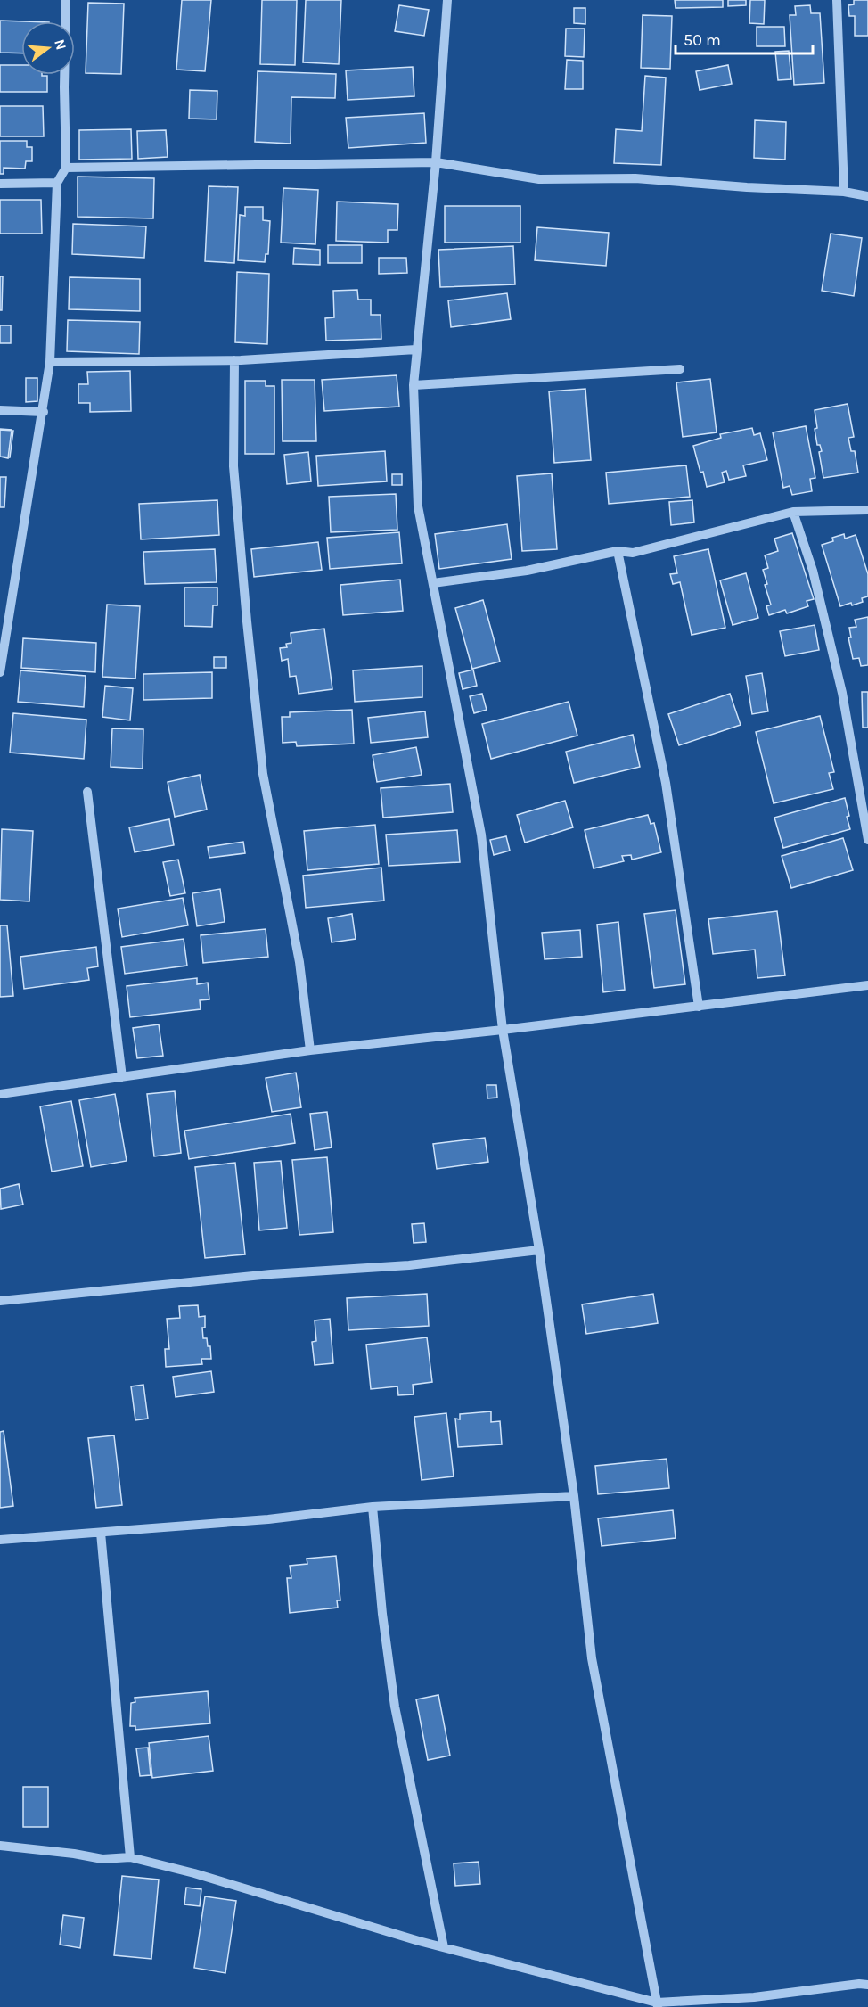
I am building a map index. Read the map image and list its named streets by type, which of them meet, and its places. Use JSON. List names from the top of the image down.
{
  "scale_bar": "50 m",
  "north": "right"
}
